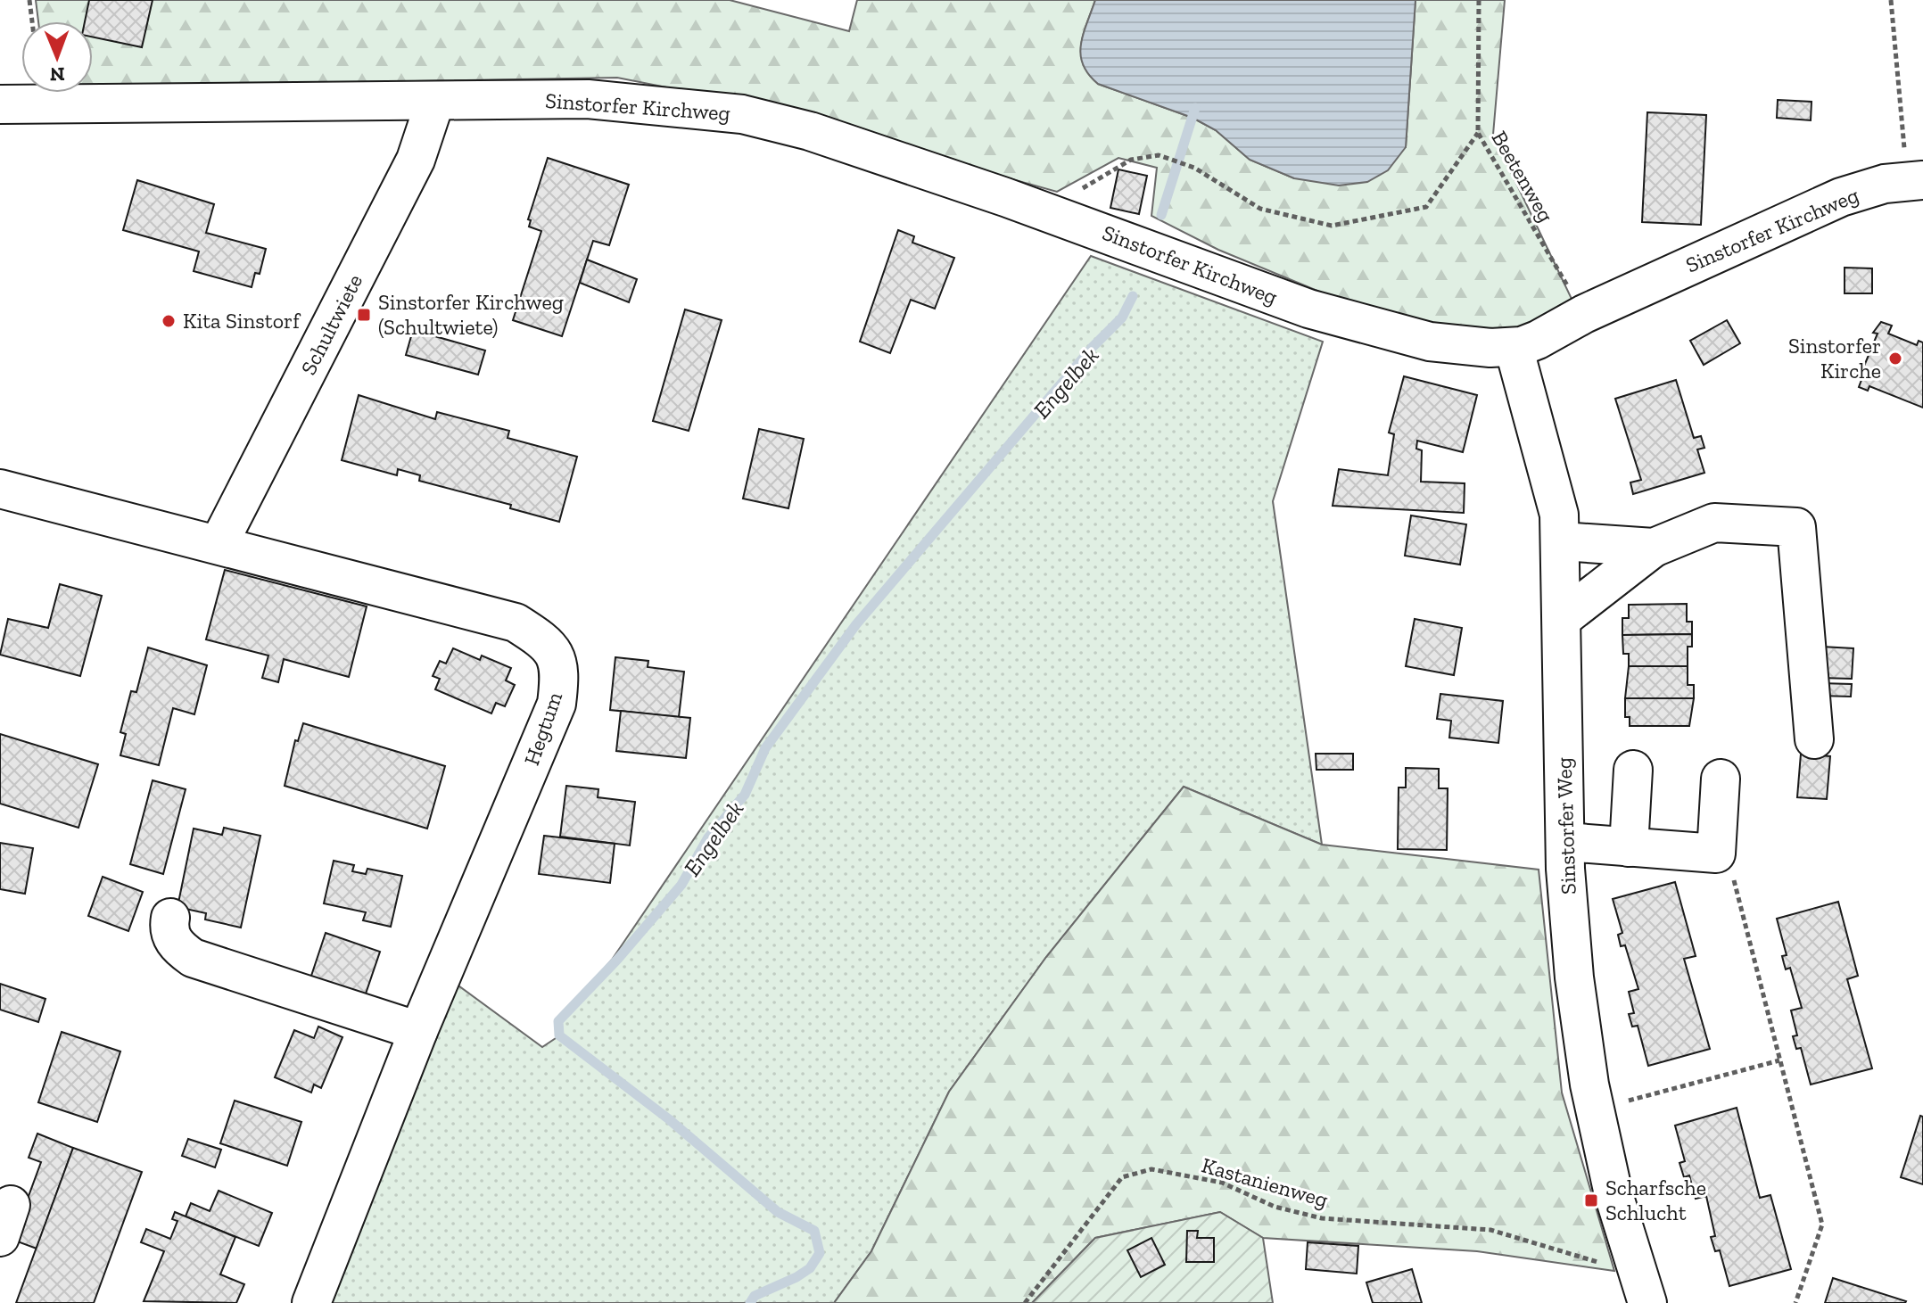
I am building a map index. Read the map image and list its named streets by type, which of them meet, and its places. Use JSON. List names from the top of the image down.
{
  "streets": {
    "street": [
      "Sinstorfer Kirchweg",
      "Schultwiete",
      "Hegtum",
      "Sinstorfer Weg"
    ],
    "path": ["Beetenweg", "Kastanienweg"]
  },
  "crossings": [
    ["Sinstorfer Kirchweg", "Beetenweg"],
    ["Sinstorfer Kirchweg", "Schultwiete"],
    ["Sinstorfer Kirchweg", "Sinstorfer Weg"],
    ["Schultwiete", "Hegtum"],
    ["Sinstorfer Weg", "Kastanienweg"]
  ],
  "water": ["Engelbek"],
  "places": {
    "transit": ["Sinstorfer Kirchweg (Schultwiete)", "Scharfsche Schlucht"],
    "other": ["Kita Sinstorf", "Sinstorfer Kirche"]
  },
  "north": "bottom"
}
